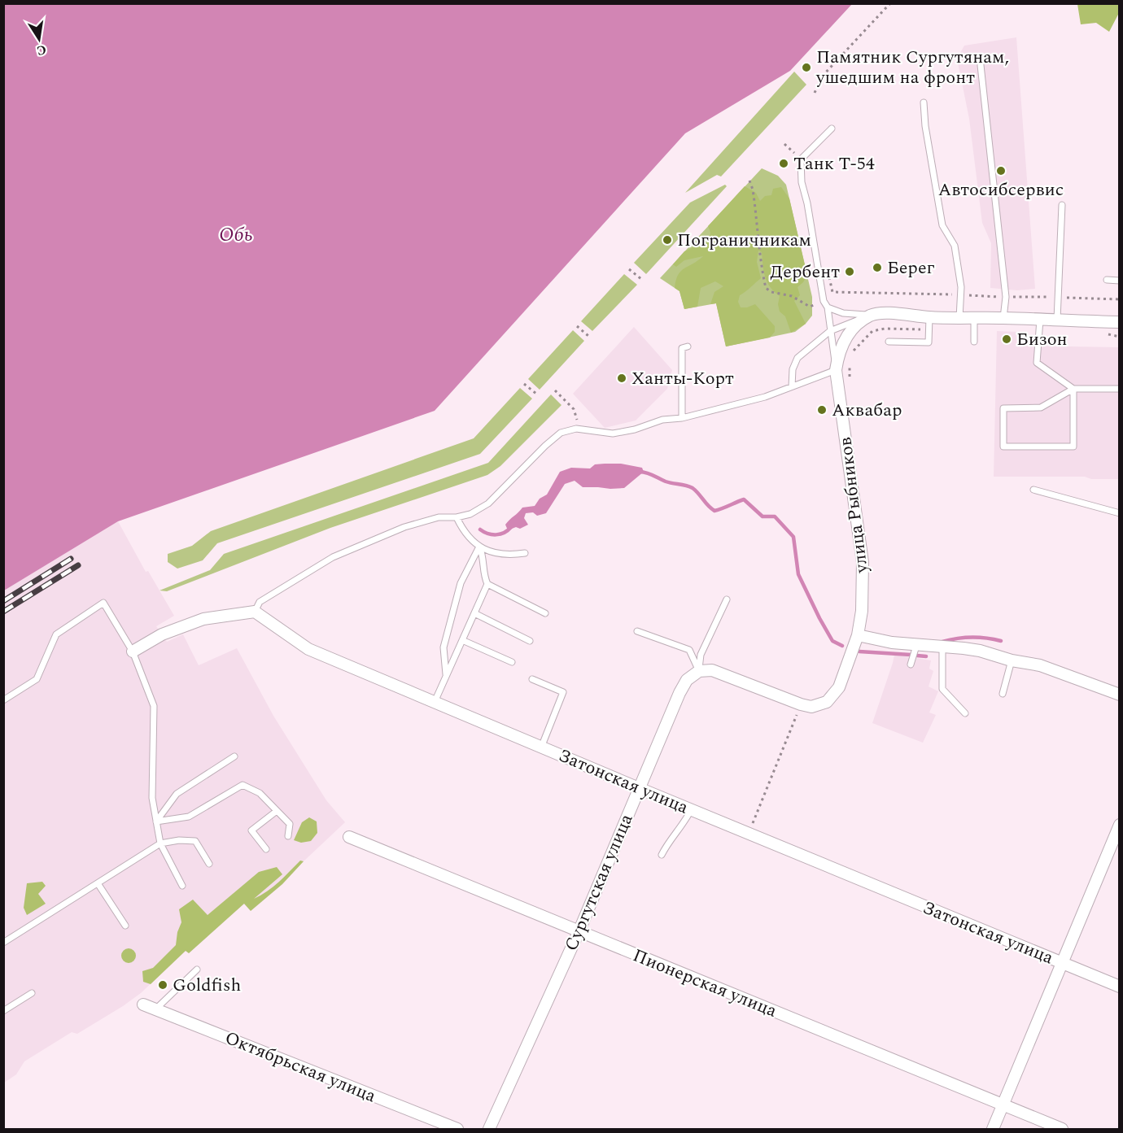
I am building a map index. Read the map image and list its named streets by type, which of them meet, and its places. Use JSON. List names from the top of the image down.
{
  "streets": {
    "street": [
      "улица Рыбников",
      "Затонская улица",
      "Сургутская улица",
      "Пионерская улица",
      "Октябрьская улица"
    ]
  },
  "crossings": [
    ["Затонская улица", "Сургутская улица"],
    ["Сургутская улица", "Пионерская улица"]
  ],
  "water": ["Обь"],
  "places": [
    "Памятник Сургутянам, ушедшим на фронт",
    "Танк Т-54",
    "Автосибсервис",
    "Пограничникам",
    "Берег",
    "Дербент",
    "Бизон",
    "Ханты-Корт",
    "Аквабар",
    "Goldfish"
  ],
  "north": "bottom"
}
